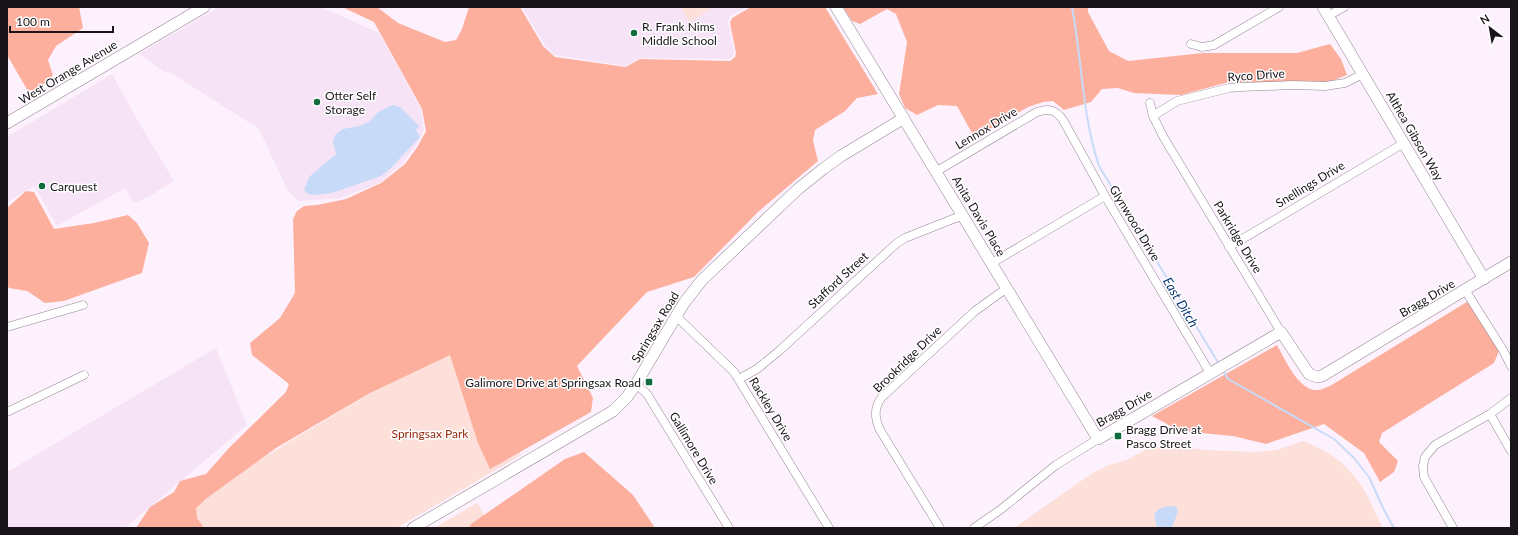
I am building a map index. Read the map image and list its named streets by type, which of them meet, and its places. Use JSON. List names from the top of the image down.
{
  "streets": {
    "street": [
      "West Orange Avenue",
      "Ryco Drive",
      "Lennox Drive",
      "Althea Gibson Way",
      "Snellings Drive",
      "Anita Davis Place",
      "Glynwood Drive",
      "Parkridge Drive",
      "Stafford Street",
      "Bragg Drive",
      "Springsax Road",
      "Brookridge Drive",
      "Rackley Drive",
      "Gallimore Drive"
    ]
  },
  "crossings": [
    ["Ryco Drive", "Althea Gibson Way"],
    ["Ryco Drive", "Parkridge Drive"],
    ["Lennox Drive", "Anita Davis Place"],
    ["Lennox Drive", "Glynwood Drive"],
    ["Althea Gibson Way", "Snellings Drive"],
    ["Althea Gibson Way", "Bragg Drive"],
    ["Snellings Drive", "Parkridge Drive"],
    ["Anita Davis Place", "Stafford Street"],
    ["Anita Davis Place", "Bragg Drive"],
    ["Anita Davis Place", "Springsax Road"],
    ["Anita Davis Place", "Brookridge Drive"],
    ["Glynwood Drive", "Bragg Drive"],
    ["Parkridge Drive", "Bragg Drive"],
    ["Stafford Street", "Rackley Drive"],
    ["Springsax Road", "Rackley Drive"],
    ["Springsax Road", "Gallimore Drive"]
  ],
  "water": ["East Ditch"],
  "parks": ["Springsax Park"],
  "places": {
    "other": ["R. Frank Nims Middle School", "Otter Self Storage", "Carquest"],
    "transit": ["Galimore Drive at Springsax Road", "Bragg Drive at Pasco Street"]
  },
  "scale_bar": "100 m",
  "north": "top left"
}
